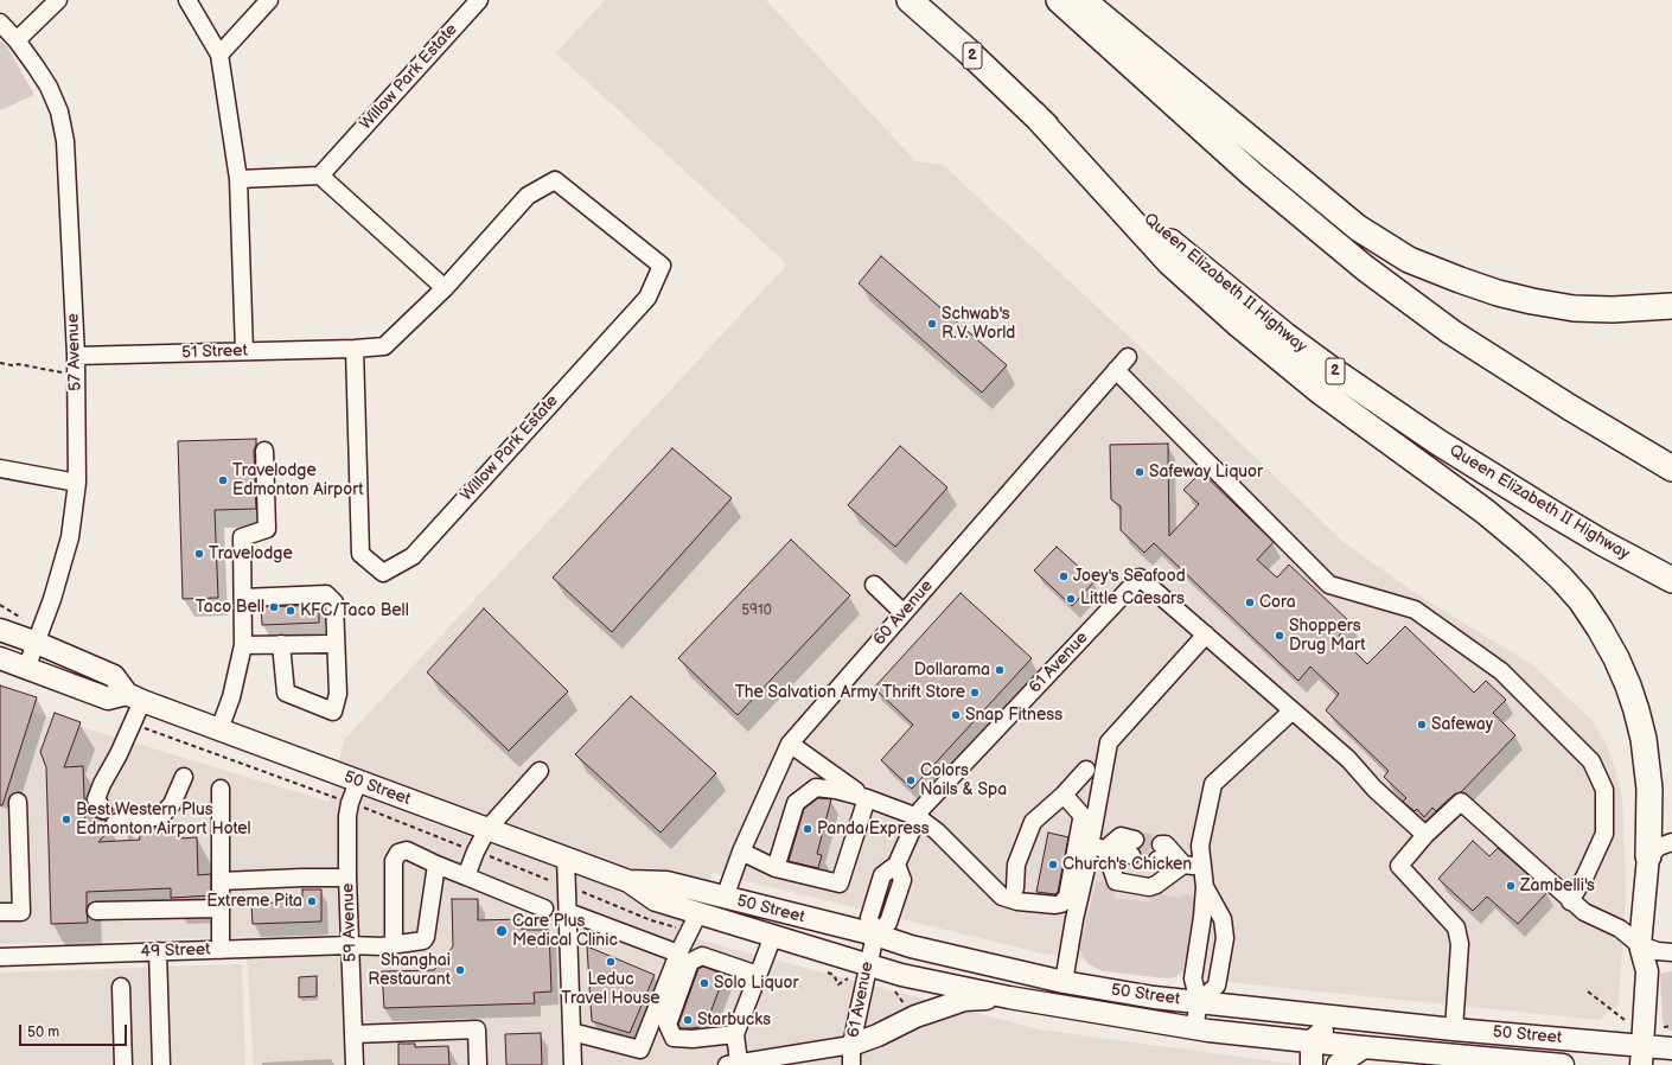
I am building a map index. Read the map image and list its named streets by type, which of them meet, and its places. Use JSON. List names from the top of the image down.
{
  "streets": {
    "highway": ["2", "Queen Elizabeth II Highway"],
    "main road": ["50 Street"],
    "street": [
      "Willow Park Estate",
      "57 Avenue",
      "51 Street",
      "60 Avenue",
      "61 Avenue",
      "59 Avenue",
      "49 Street"
    ]
  },
  "crossings": [
    ["Willow Park Estate", "51 Street"],
    ["57 Avenue", "51 Street"],
    ["57 Avenue", "50 Street"],
    ["60 Avenue", "50 Street"],
    ["61 Avenue", "50 Street"],
    ["50 Street", "59 Avenue"],
    ["59 Avenue", "49 Street"]
  ],
  "places": [
    "Schwab's R.V. World",
    "Safeway Liquor",
    "Travelodge Edmonton Airport",
    "Travelodge",
    "Joey's Seafood",
    "Little Caesars",
    "Cora",
    "Taco Bell",
    "KFC/Taco Bell",
    "Shoppers Drug Mart",
    "Dollarama",
    "The Salvation Army Thrift Store",
    "Snap Fitness",
    "Safeway",
    "Colors Nails & Spa",
    "Best Western Plus Edmonton Airport Hotel",
    "Panda Express",
    "Church's Chicken",
    "Zambelli's",
    "Extreme Pita",
    "Care Plus Medical Clinic",
    "Leduc Travel House",
    "Shanghai Restaurant",
    "Solo Liquor",
    "Starbucks"
  ],
  "house_numbers": ["5910"],
  "scale_bar": "50 m"
}
